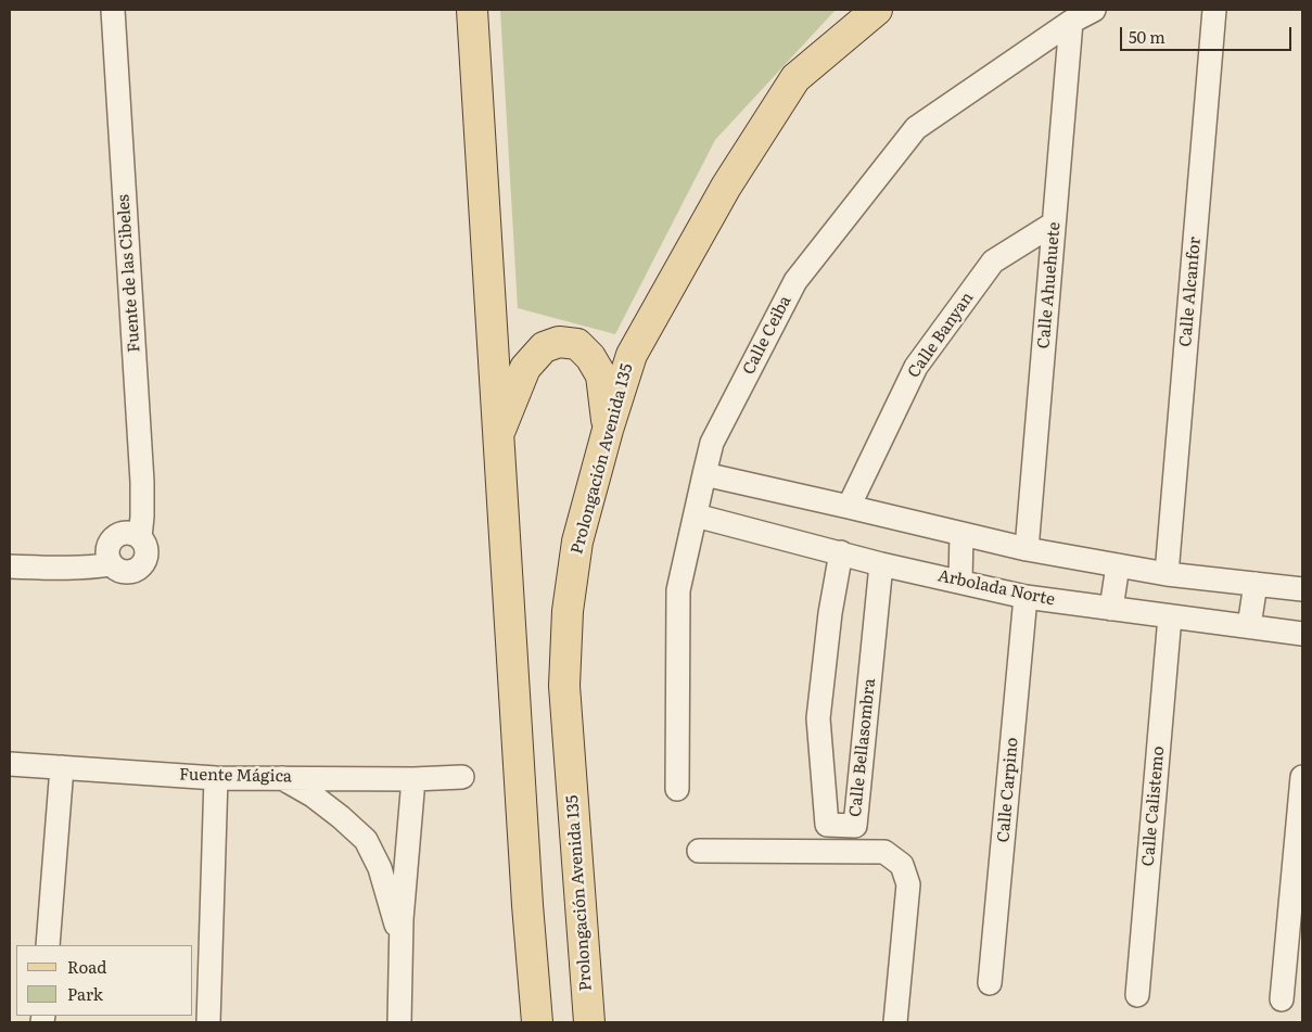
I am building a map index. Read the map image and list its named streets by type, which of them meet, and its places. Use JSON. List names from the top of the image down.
{
  "streets": {
    "main road": ["Prolongación Avenida 135"],
    "street": [
      "Fuente de las Cibeles",
      "Calle Ahuehuete",
      "Calle Alcanfor",
      "Calle Ceiba",
      "Calle Banyan",
      "Arbolada Norte",
      "Calle Bellasombra",
      "Fuente Mágica",
      "Calle Carpino",
      "Calle Calistemo"
    ]
  },
  "crossings": [
    ["Calle Ahuehuete", "Calle Ceiba"],
    ["Calle Ahuehuete", "Calle Banyan"],
    ["Calle Ceiba", "Arbolada Norte"],
    ["Arbolada Norte", "Calle Bellasombra"],
    ["Arbolada Norte", "Calle Carpino"],
    ["Arbolada Norte", "Calle Calistemo"]
  ],
  "legend": ["Road", "Park"],
  "scale_bar": "50 m"
}
